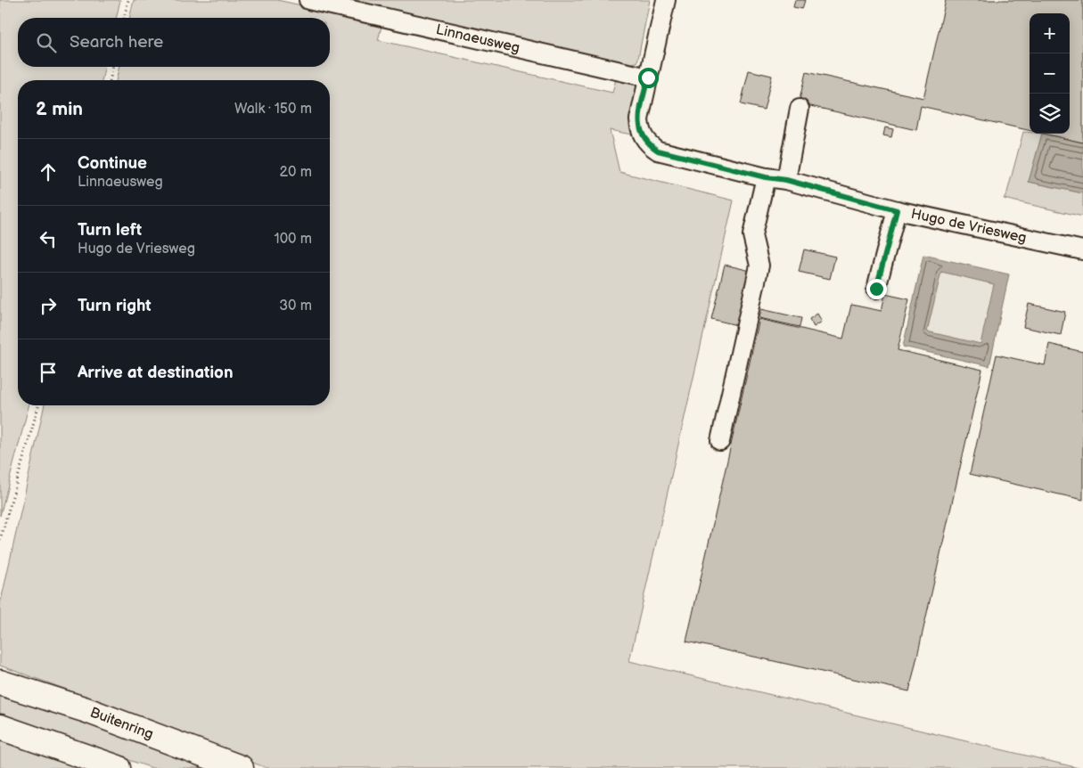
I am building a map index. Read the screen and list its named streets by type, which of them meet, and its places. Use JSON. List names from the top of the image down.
{
  "streets": {
    "highway": ["Buitenring"],
    "street": ["Linnaeusweg", "Hugo de Vriesweg"]
  },
  "crossings": [
    ["Linnaeusweg", "Hugo de Vriesweg"]
  ],
  "page": {
    "map_buttons": ["+", "−"],
    "search": "Search here",
    "heading": ["2 min", "Walk · 150 m"],
    "list": [
      ["Continue", "Linnaeusweg", "20 m"],
      ["Turn left", "Hugo de Vriesweg", "100 m"],
      ["Turn right", "30 m"],
      "Arrive at destination"
    ]
  }
}
